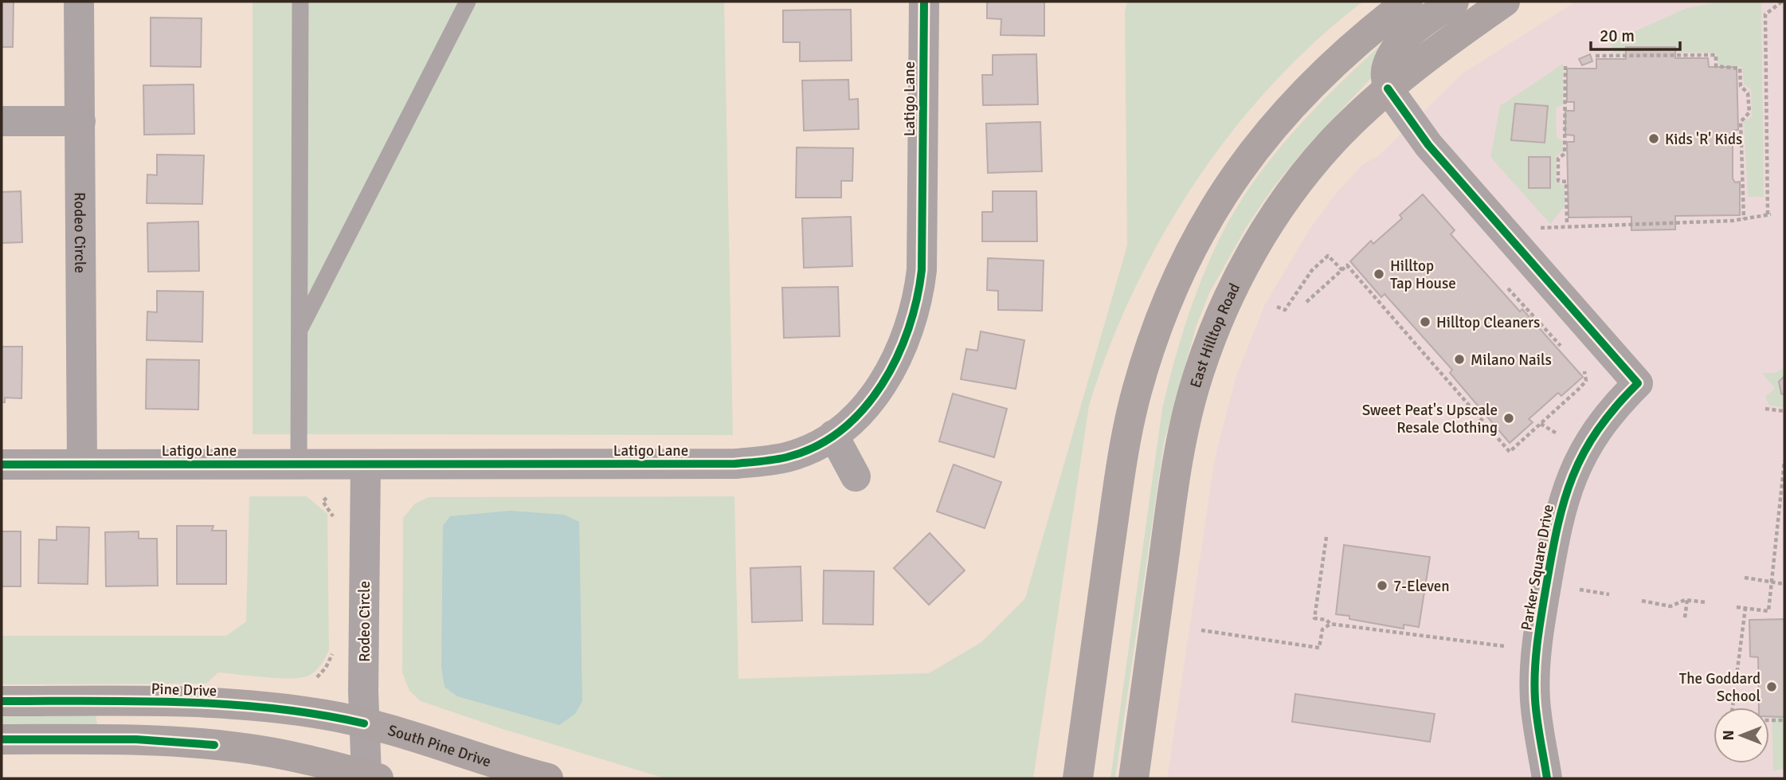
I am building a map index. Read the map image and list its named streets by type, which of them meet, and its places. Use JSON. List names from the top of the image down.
{
  "streets": {
    "main road": ["East Hilltop Road", "Pine Drive", "South Pine Drive"],
    "street": ["Latigo Lane", "Rodeo Circle", "Parker Square Drive"]
  },
  "crossings": [
    ["Latigo Lane", "Rodeo Circle"],
    ["Rodeo Circle", "Pine Drive"],
    ["Rodeo Circle", "South Pine Drive"],
    ["East Hilltop Road", "Parker Square Drive"],
    ["Pine Drive", "South Pine Drive"]
  ],
  "places": [
    "Kids 'R' Kids",
    "Hilltop Tap House",
    "Hilltop Cleaners",
    "Milano Nails",
    "Sweet Peat's Upscale Resale Clothing",
    "7-Eleven",
    "The Goddard School"
  ],
  "scale_bar": "20 m",
  "north": "left"
}
